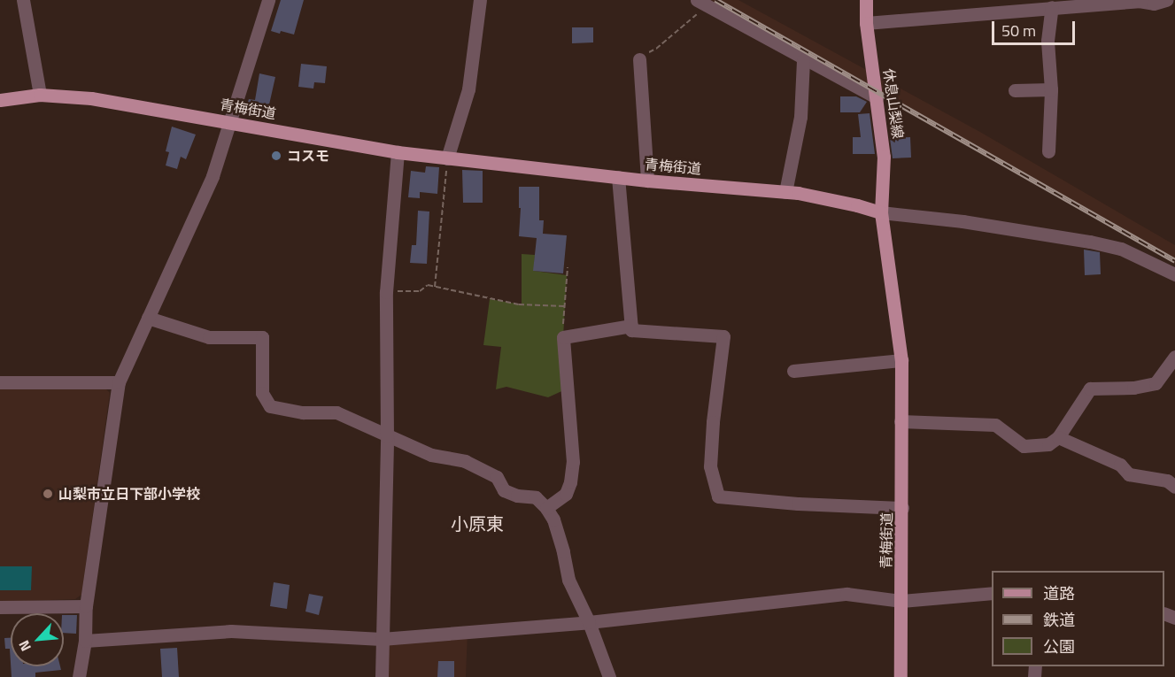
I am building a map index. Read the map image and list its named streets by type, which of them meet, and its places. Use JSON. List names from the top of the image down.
{
  "streets": {
    "main road": ["休息山梨線", "青梅街道"]
  },
  "crossings": [
    ["休息山梨線", "青梅街道"]
  ],
  "districts": ["小原東"],
  "places": ["コスモ", "山梨市立日下部小学校"],
  "legend": ["道路", "鉄道", "公園"],
  "scale_bar": "50 m",
  "north": "bottom left"
}
